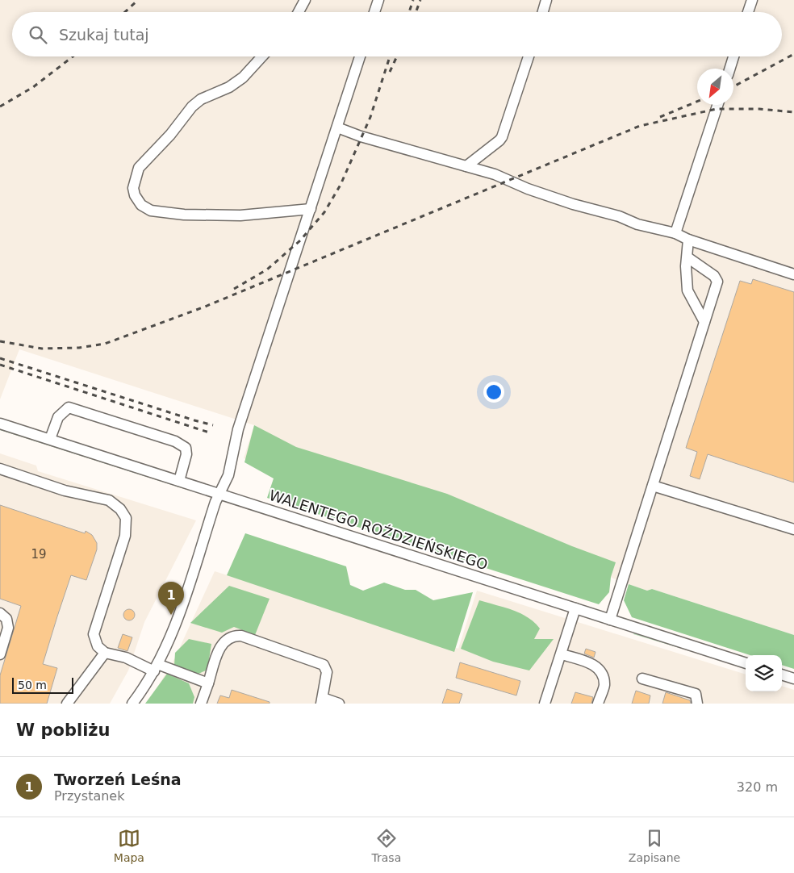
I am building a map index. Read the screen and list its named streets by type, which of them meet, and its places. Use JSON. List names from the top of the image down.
{
  "streets": {
    "street": ["WALENTEGO ROŹDZIEŃSKIEGO"]
  },
  "house_numbers": ["19"],
  "scale_bar": "50 m",
  "north": "bottom left",
  "page": {
    "search": "Szukaj tutaj",
    "pins": "1",
    "scale": "50 m",
    "heading": "W pobliżu",
    "list": [
      {
        "mark": "1",
        "name": "Tworzeń Leśna",
        "note": "Przystanek",
        "value": "320 m"
      }
    ],
    "nav": ["Mapa", "Trasa", "Zapisane"]
  }
}
